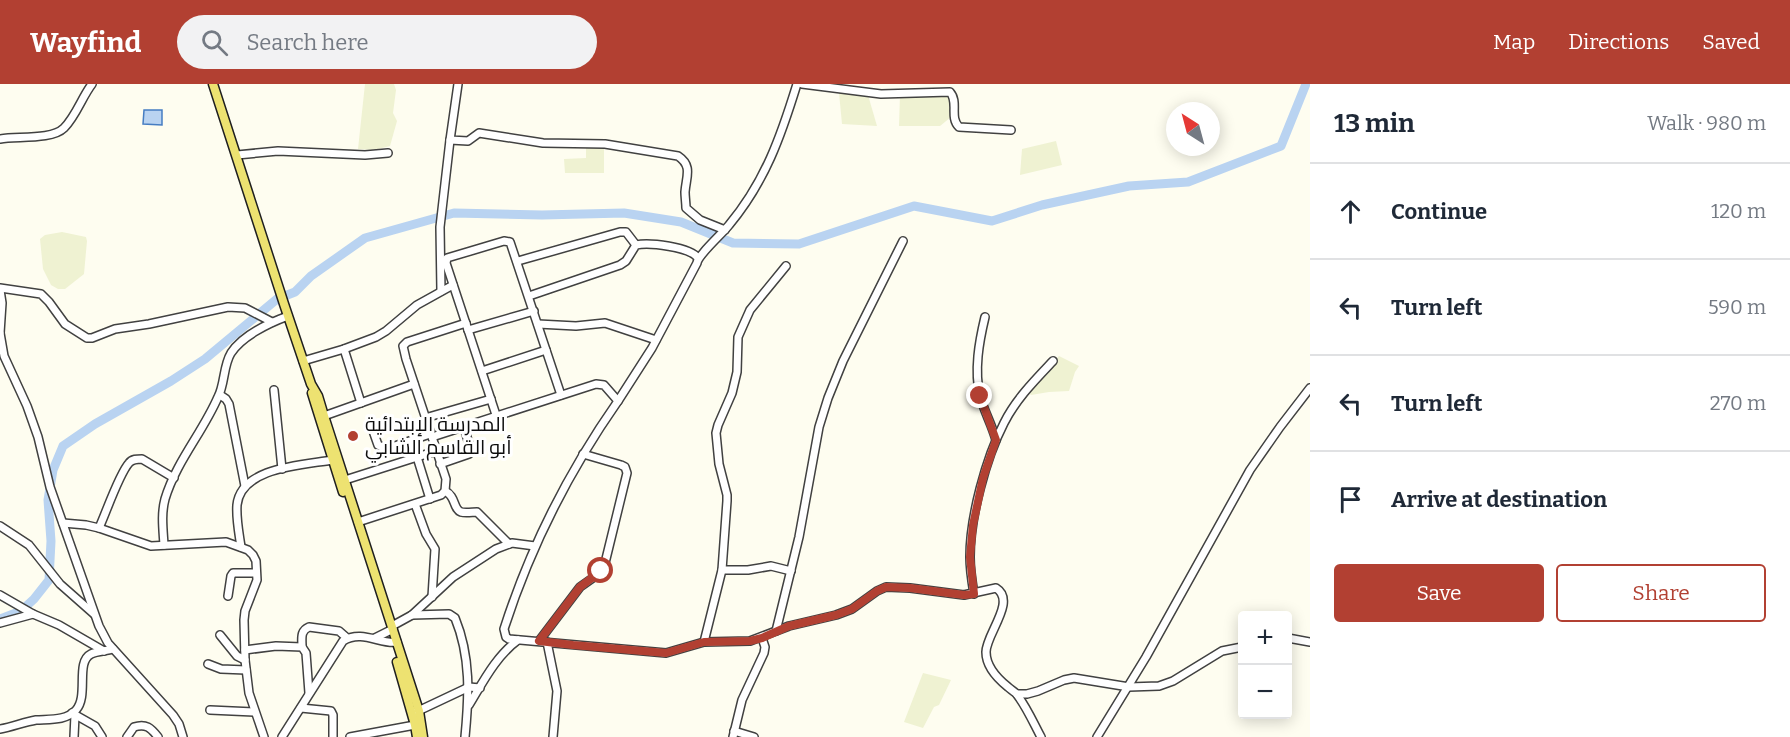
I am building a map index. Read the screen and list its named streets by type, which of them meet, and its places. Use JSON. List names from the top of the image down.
{
  "places": ["المدرسة الإبتدائية أبو القاسم الشابي"],
  "north": "top left",
  "page": {
    "header": "Wayfind",
    "search": "Search here",
    "nav": ["Map", "Directions", "Saved"],
    "heading": ["13 min", "Walk · 980 m"],
    "list": [
      ["Continue", "120 m"],
      ["Turn left", "590 m"],
      ["Turn left", "270 m"],
      "Arrive at destination"
    ],
    "buttons": ["Save", "Share"],
    "map_buttons": ["+", "−"]
  }
}
